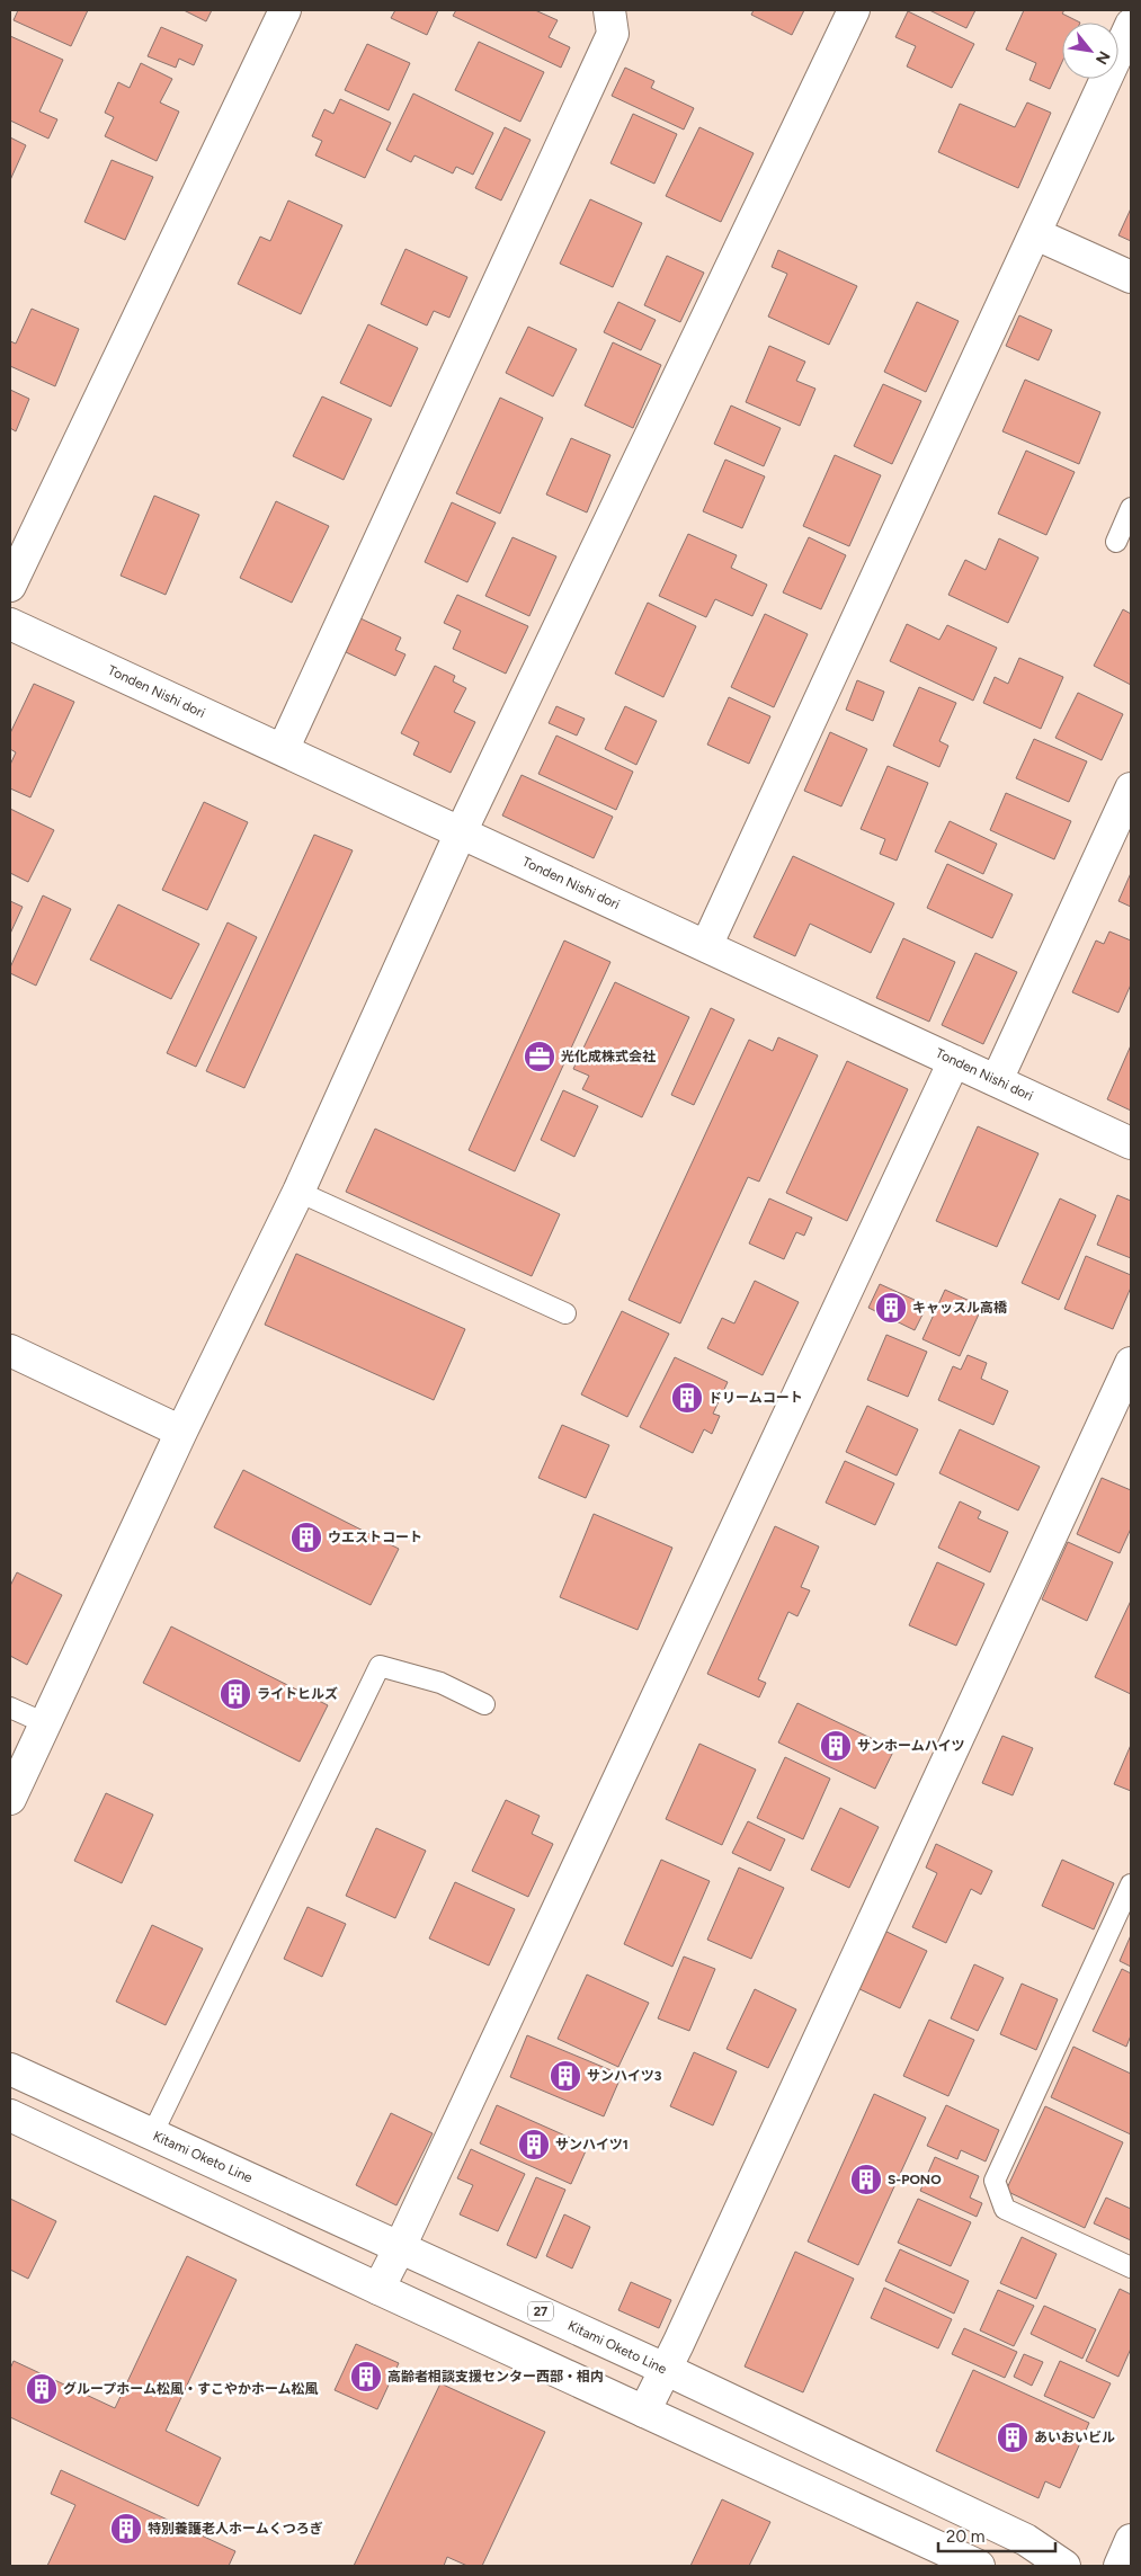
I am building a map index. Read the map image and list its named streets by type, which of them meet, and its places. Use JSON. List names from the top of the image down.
{
  "streets": {
    "main road": ["Tonden Nishi dori", "Kitami Oketo Line", "27"]
  },
  "places": {
    "office": ["光化成株式会社"],
    "building": [
      "キャッスル高橋",
      "ドリームコート",
      "ウエストコート",
      "ライトヒルズ",
      "サンホームハイツ",
      "サンハイツ3",
      "サンハイツ1",
      "S-PONO",
      "高齢者相談支援センター西部・相内",
      "グループホーム松風・すこやかホーム松風",
      "あいおいビル",
      "特別養護老人ホームくつろぎ"
    ]
  },
  "scale_bar": "20 m",
  "north": "bottom right"
}
